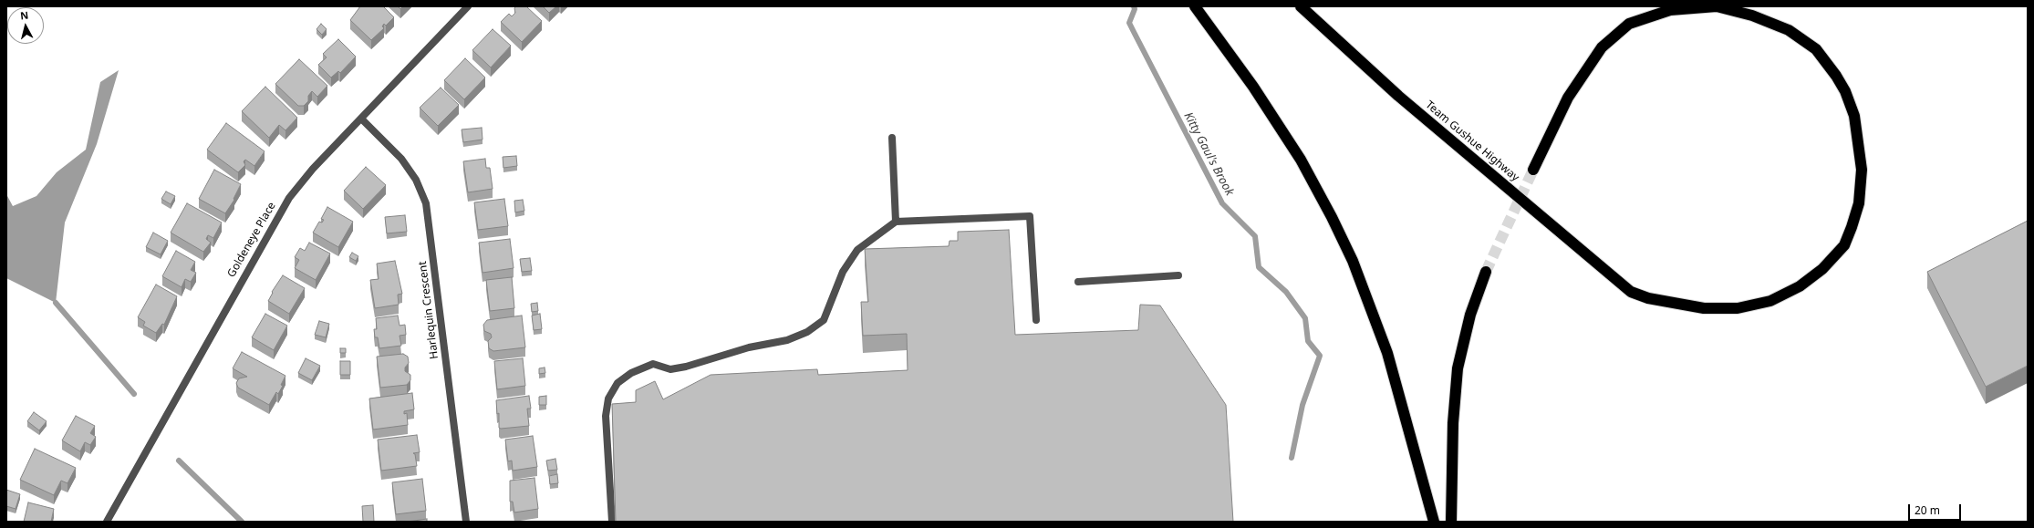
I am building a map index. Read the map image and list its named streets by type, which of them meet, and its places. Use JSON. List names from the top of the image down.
{
  "streets": {
    "highway": ["Team Gushue Highway"],
    "street": ["Goldeneye Place", "Harlequin Crescent"]
  },
  "crossings": [
    ["Goldeneye Place", "Harlequin Crescent"]
  ],
  "water": ["Kitty Gaul's Brook"],
  "scale_bar": "20 m",
  "north": "top"
}
